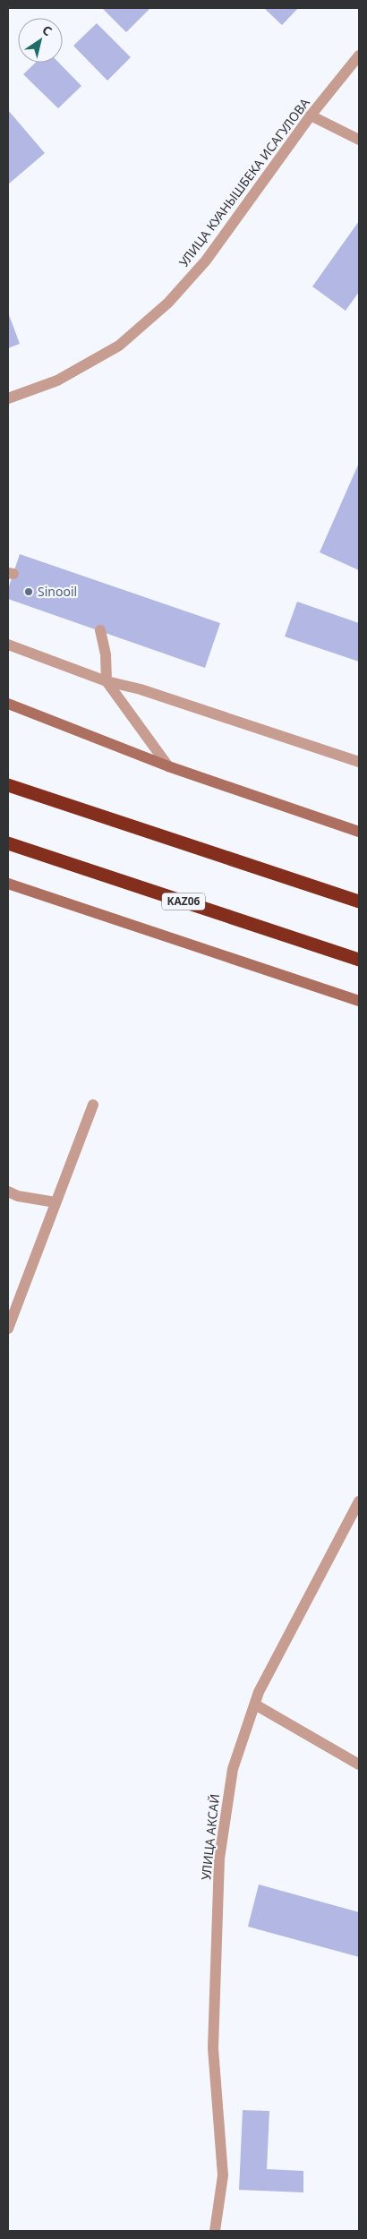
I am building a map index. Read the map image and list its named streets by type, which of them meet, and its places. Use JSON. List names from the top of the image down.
{
  "streets": {
    "highway": ["KАZ06"],
    "street": ["УЛИЦА КУАНЫШБЕКА ИСАГУЛОВА", "УЛИЦА АКСАЙ"]
  },
  "places": ["Sinooil"],
  "north": "top right"
}
